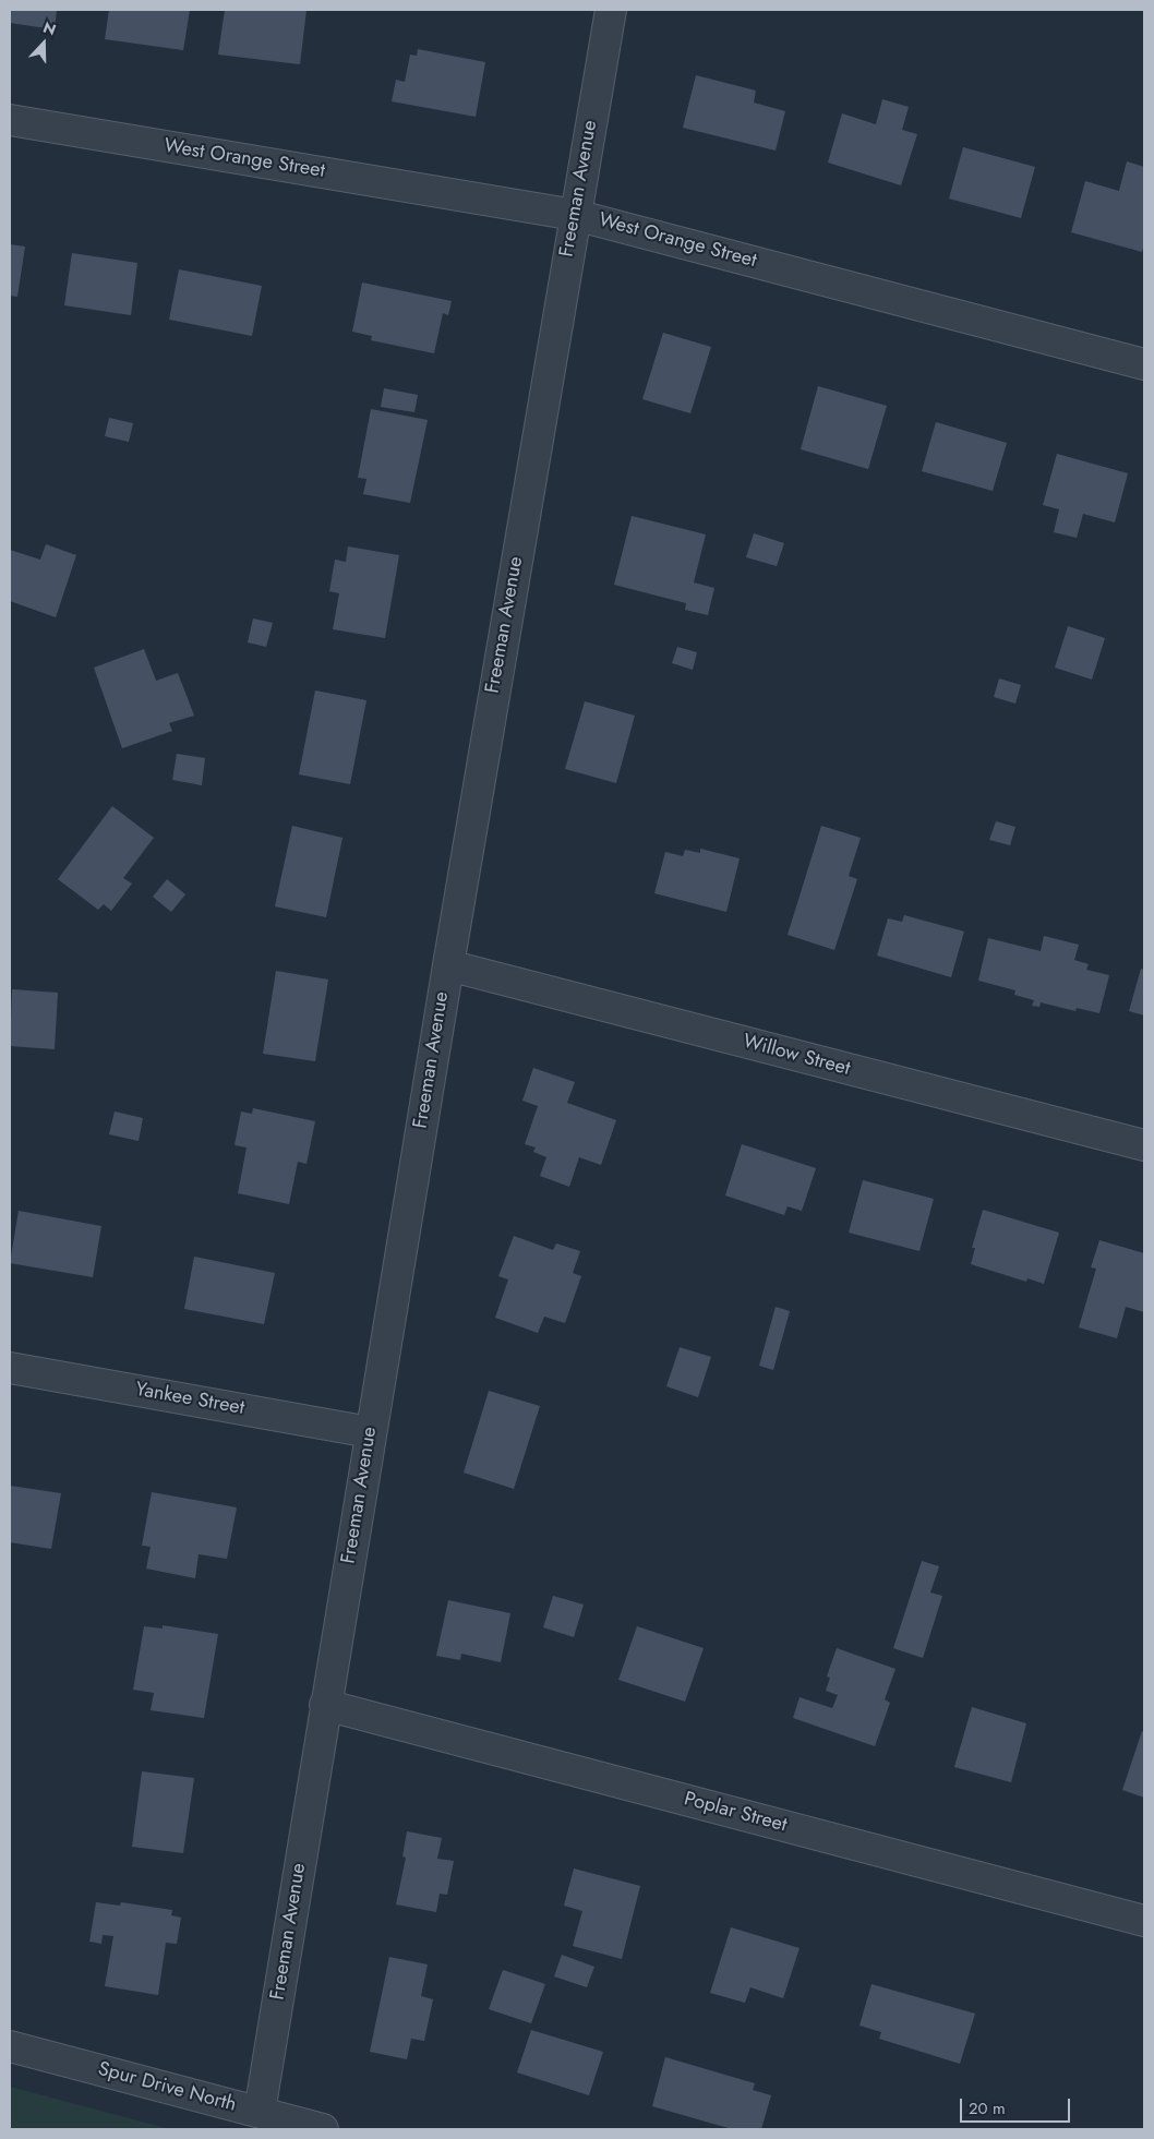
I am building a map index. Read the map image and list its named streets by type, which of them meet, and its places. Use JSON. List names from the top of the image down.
{
  "streets": {
    "street": [
      "West Orange Street",
      "Freeman Avenue",
      "Willow Street",
      "Yankee Street",
      "Poplar Street",
      "Spur Drive North"
    ]
  },
  "crossings": [
    ["West Orange Street", "Freeman Avenue"],
    ["Freeman Avenue", "Willow Street"],
    ["Freeman Avenue", "Yankee Street"],
    ["Freeman Avenue", "Poplar Street"],
    ["Freeman Avenue", "Spur Drive North"]
  ],
  "scale_bar": "20 m",
  "north": "top"
}
